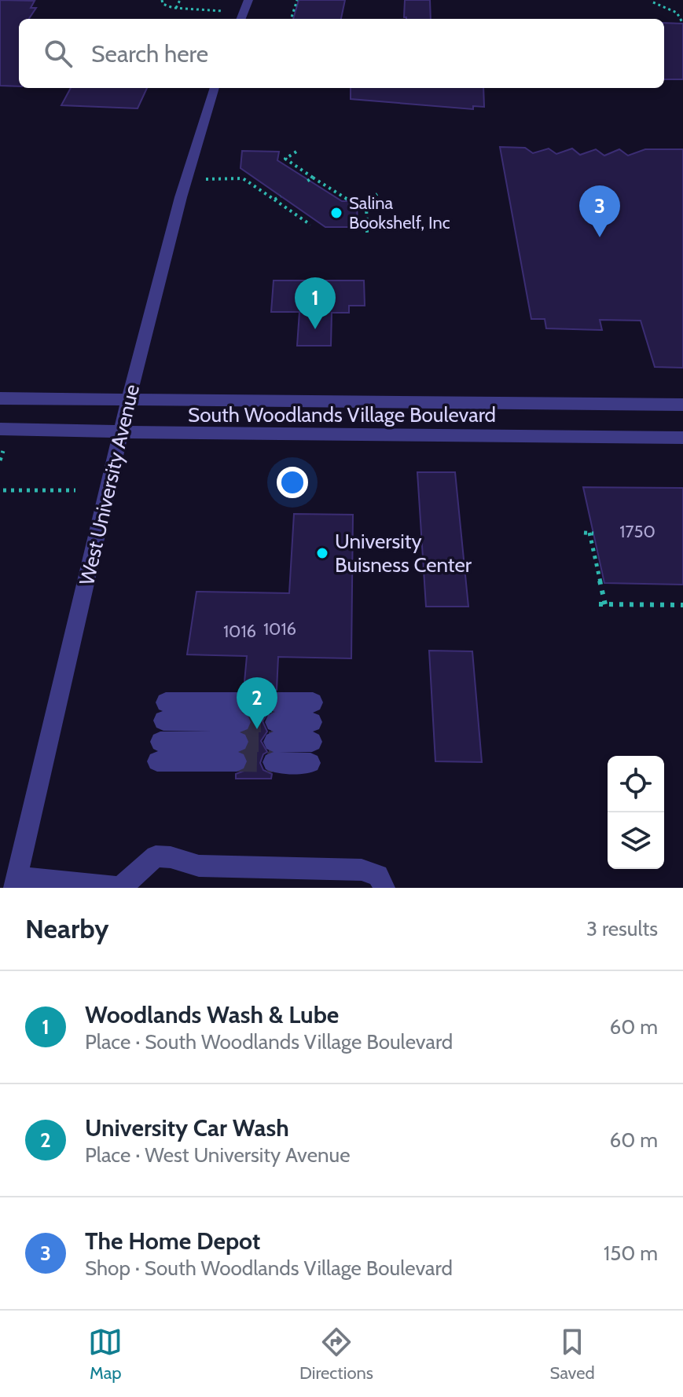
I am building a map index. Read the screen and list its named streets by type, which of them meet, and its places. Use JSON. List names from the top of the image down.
{
  "streets": {
    "street": ["South Woodlands Village Boulevard", "West University Avenue"]
  },
  "crossings": [
    ["South Woodlands Village Boulevard", "West University Avenue"]
  ],
  "places": ["Salina Bookshelf, Inc", "University Buisness Center"],
  "house_numbers": ["1750", "1016", "1016"],
  "page": {
    "search": "Search here",
    "pins": ["3", "1", "2"],
    "heading": ["Nearby", "3 results"],
    "list": [
      {
        "mark": "1",
        "name": "Woodlands Wash & Lube",
        "note": "Place · South Woodlands Village Boulevard",
        "value": "60 m"
      },
      {
        "mark": "2",
        "name": "University Car Wash",
        "note": "Place · West University Avenue",
        "value": "60 m"
      },
      {
        "mark": "3",
        "name": "The Home Depot",
        "note": "Shop · South Woodlands Village Boulevard",
        "value": "150 m"
      }
    ],
    "nav": ["Map", "Directions", "Saved"]
  }
}
